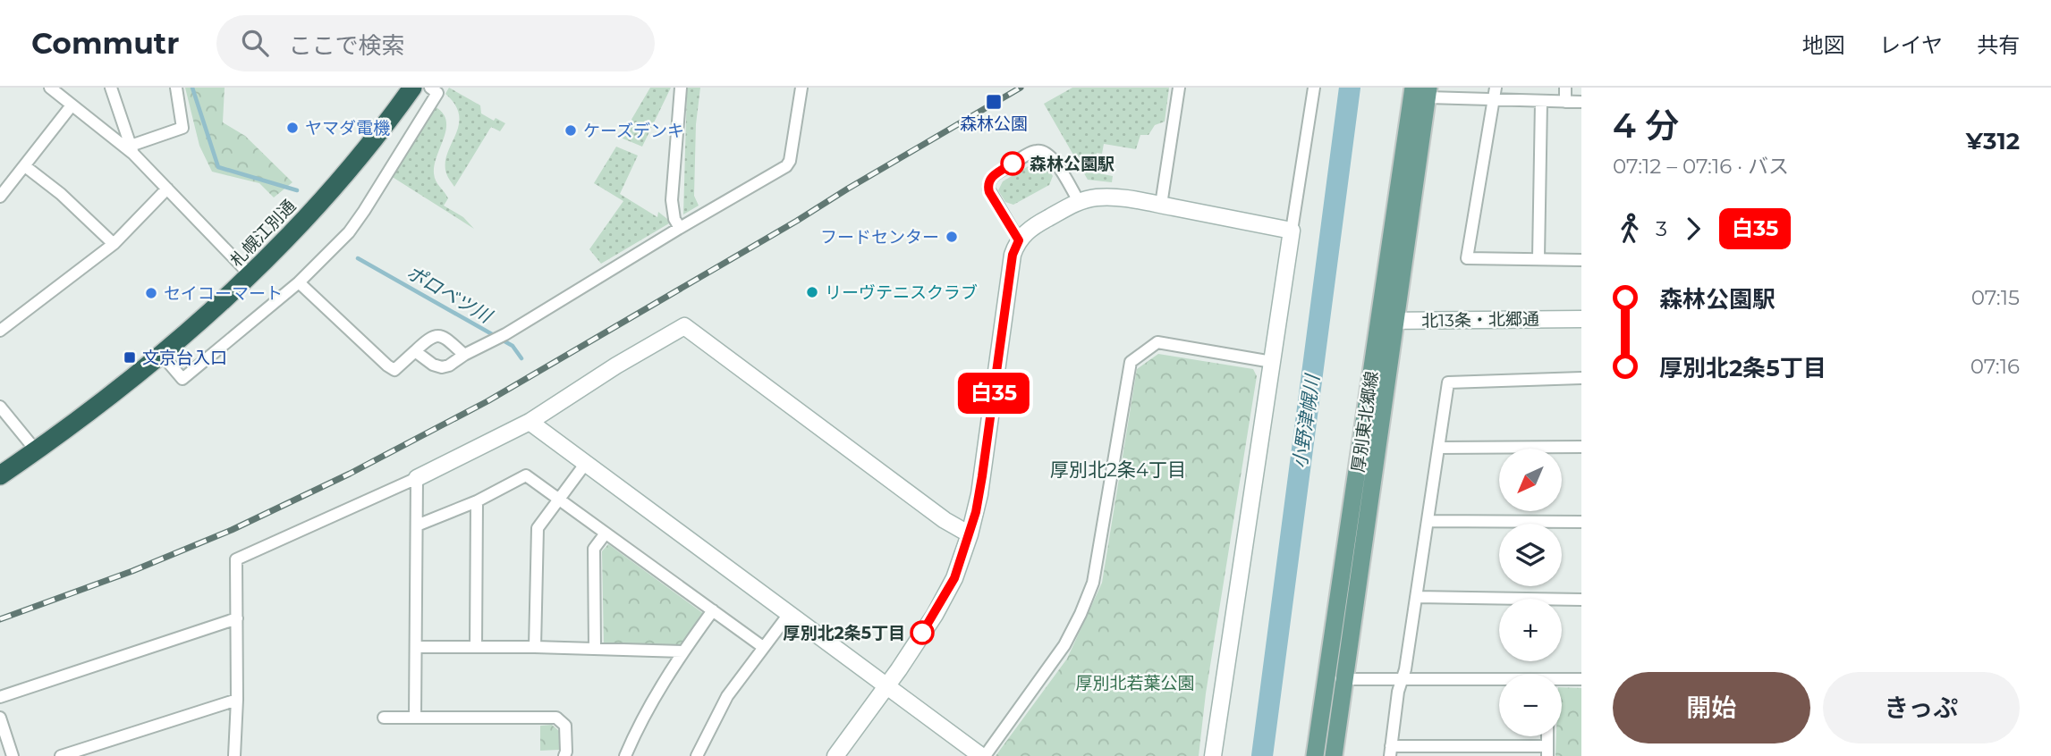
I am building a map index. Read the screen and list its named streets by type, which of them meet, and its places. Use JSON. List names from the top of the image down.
{
  "streets": {
    "highway": ["札幌江別通"],
    "main road": ["厚別東北郷線"],
    "street": ["北13条・北郷通"]
  },
  "crossings": [
    ["北13条・北郷通", "厚別東北郷線"]
  ],
  "districts": ["厚別北2条4丁目"],
  "water": ["ポロベツ川", "小野津幌川"],
  "parks": ["厚別北若葉公園"],
  "places": {
    "transit": ["森林公園", "文京台入口"],
    "other": [
      "ヤマダ電機",
      "ケーズデンキ",
      "森林公園駅",
      "フードセンター",
      "リーヴテニスクラブ",
      "セイコーマート",
      "厚別北2条5丁目"
    ]
  },
  "lines": ["bus line 白35"],
  "north": "bottom left",
  "page": {
    "header": "Commutr",
    "search": "ここで検索",
    "nav": ["地図", "レイヤ", "共有"],
    "on_map": "白35",
    "heading": ["4 分", "07:12 – 07:16 · バス", "¥312"],
    "legs": ["3", "白35"],
    "list": [
      {
        "name": "森林公園駅",
        "value": "07:15"
      },
      {
        "name": "厚別北2条5丁目",
        "value": "07:16"
      }
    ],
    "map_buttons": ["+", "−"],
    "buttons": ["開始", "きっぷ"]
  }
}
